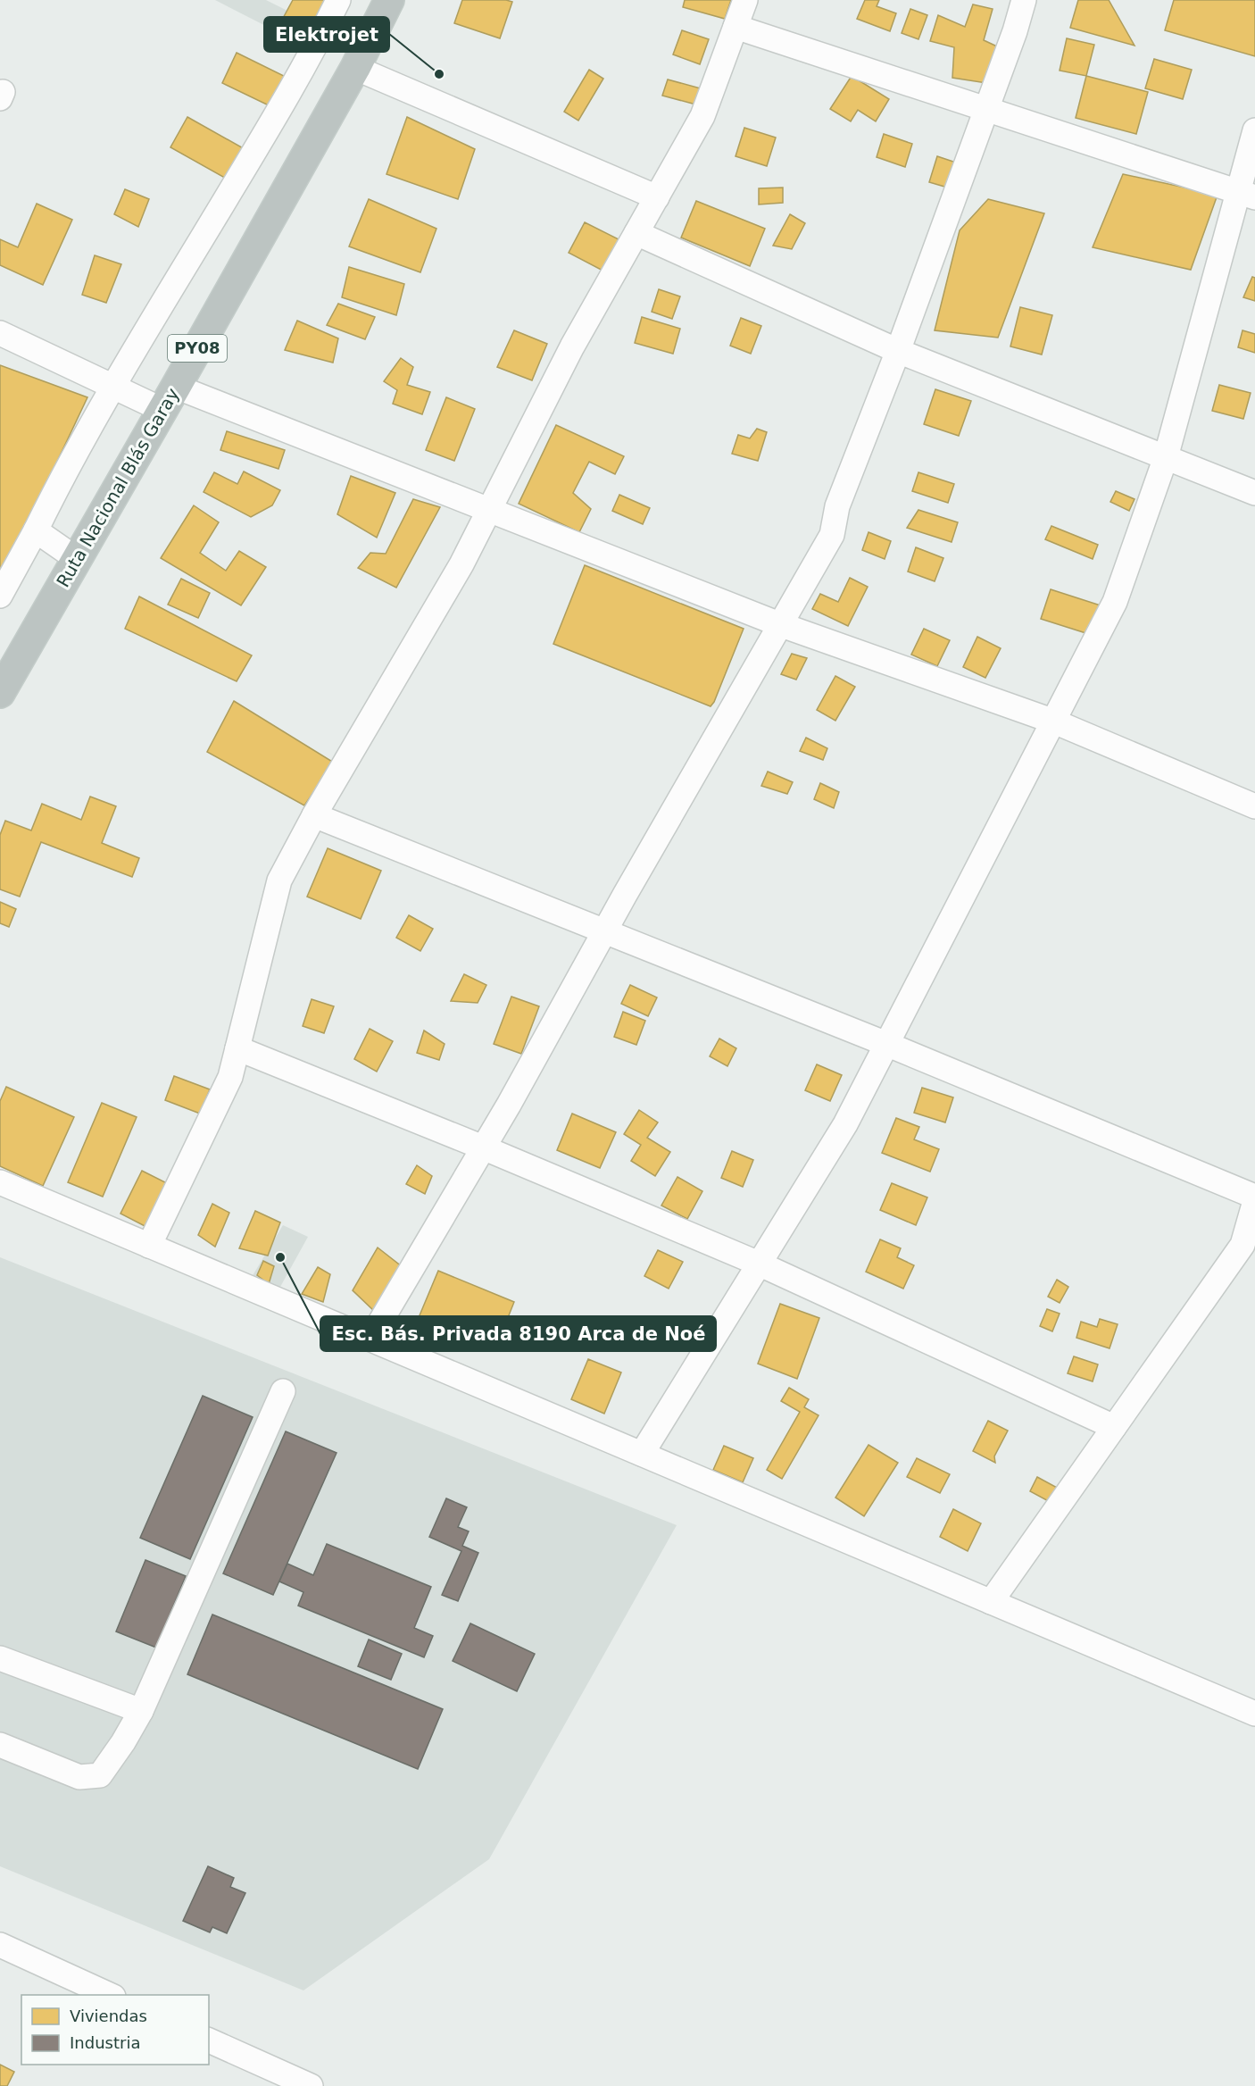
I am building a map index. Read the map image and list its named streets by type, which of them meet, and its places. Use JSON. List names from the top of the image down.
{
  "streets": {
    "highway": ["PY08", "Ruta Nacional Blás Garay"]
  },
  "places": ["Elektrojet", "Esc. Bás. Privada 8190 Arca de Noé"],
  "legend": ["Viviendas", "Industria"]
}
